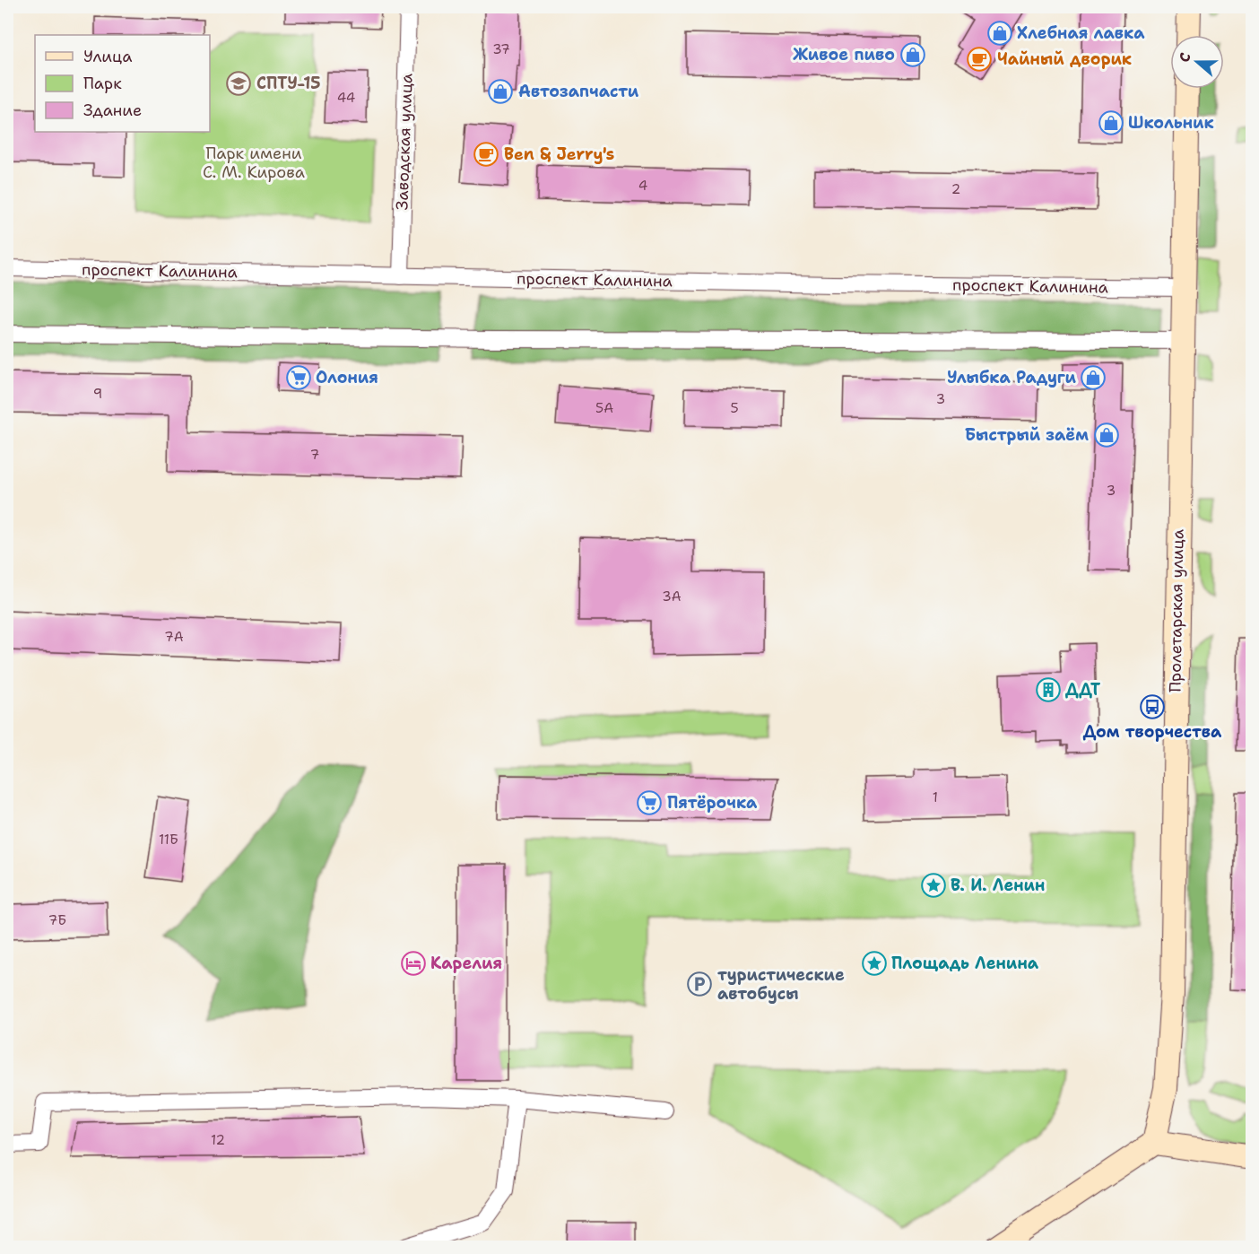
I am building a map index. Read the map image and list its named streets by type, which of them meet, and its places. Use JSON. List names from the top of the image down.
{
  "streets": {
    "street": ["Заводская улица", "проспект Калинина", "Пролетарская улица"]
  },
  "crossings": [
    ["Заводская улица", "проспект Калинина"],
    ["проспект Калинина", "Пролетарская улица"]
  ],
  "parks": ["Парк имени С. М. Кирова"],
  "places": {
    "shop": [
      "Хлебная лавка",
      "Живое пиво",
      "Автозапчасти",
      "Школьник",
      "Улыбка Радуги",
      "Быстрый заём"
    ],
    "cafe": ["Чайный дворик", "Ben & Jerry's"],
    "school or university": ["СПТУ-15"],
    "supermarket": ["Олония", "Пятёрочка"],
    "building": ["ДДТ"],
    "bus stop": ["Дом творчества"],
    "place": ["В. И. Ленин", "Площадь Ленина"],
    "hotel": ["Карелия"],
    "parking": ["туристические автобусы"]
  },
  "house_numbers": [
    "37",
    "44",
    "4",
    "2",
    "9",
    "3",
    "5А",
    "5",
    "7",
    "3",
    "3А",
    "7А",
    "1",
    "11Б",
    "7Б",
    "12"
  ],
  "legend": ["Улица", "Парк", "Здание"],
  "north": "left"
}
